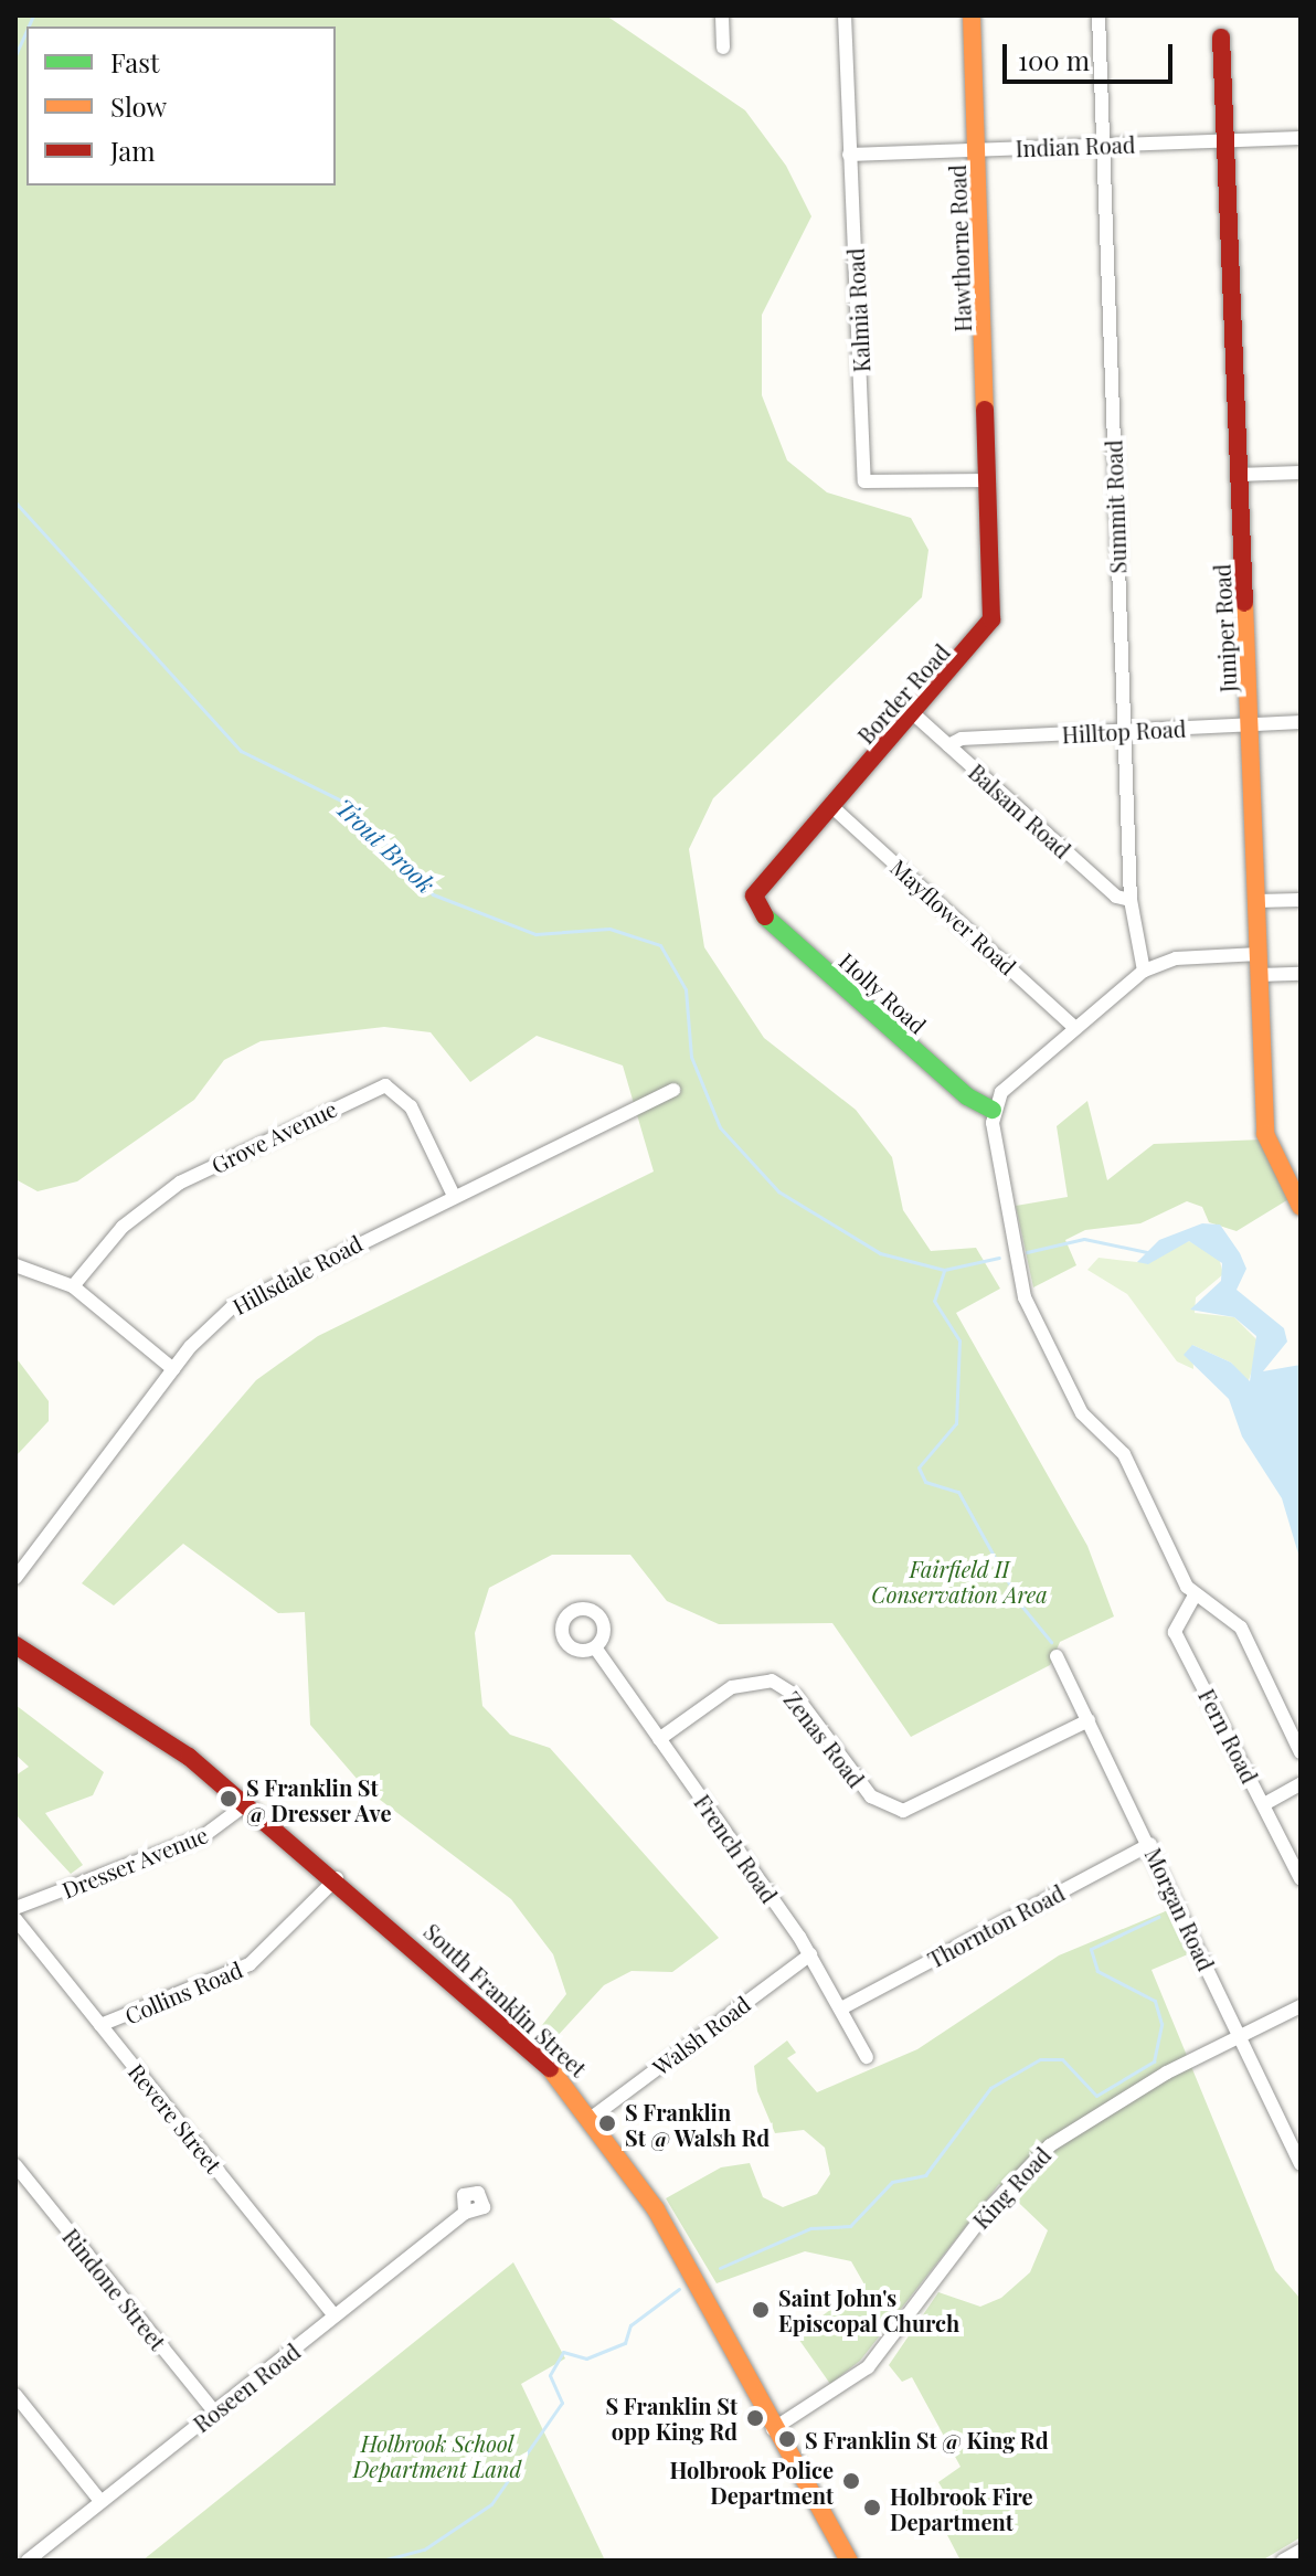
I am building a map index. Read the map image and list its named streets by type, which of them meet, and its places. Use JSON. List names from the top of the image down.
{
  "streets": {
    "street": [
      "Indian Road",
      "Hawthorne Road",
      "Kalmia Road",
      "Summit Road",
      "Juniper Road",
      "Border Road",
      "Hilltop Road",
      "Balsam Road",
      "Mayflower Road",
      "Holly Road",
      "Grove Avenue",
      "Hillsdale Road",
      "Fern Road",
      "Zenas Road",
      "French Road",
      "Dresser Avenue",
      "Morgan Road",
      "Thornton Road",
      "Collins Road",
      "South Franklin Street",
      "Walsh Road",
      "Revere Street",
      "King Road",
      "Rindone Street",
      "Roseen Road"
    ]
  },
  "crossings": [
    ["Indian Road", "Hawthorne Road"],
    ["Indian Road", "Kalmia Road"],
    ["Indian Road", "Summit Road"],
    ["Indian Road", "Juniper Road"],
    ["Hawthorne Road", "Kalmia Road"],
    ["Hawthorne Road", "Border Road"],
    ["Kalmia Road", "Border Road"],
    ["Summit Road", "Hilltop Road"],
    ["Summit Road", "Balsam Road"],
    ["Juniper Road", "Hilltop Road"],
    ["Border Road", "Balsam Road"],
    ["Border Road", "Mayflower Road"],
    ["Border Road", "Holly Road"],
    ["Hilltop Road", "Balsam Road"],
    ["Grove Avenue", "Hillsdale Road"],
    ["Zenas Road", "French Road"],
    ["Zenas Road", "Morgan Road"],
    ["French Road", "Thornton Road"],
    ["French Road", "Walsh Road"],
    ["Dresser Avenue", "South Franklin Street"],
    ["Morgan Road", "Thornton Road"],
    ["Morgan Road", "King Road"],
    ["Collins Road", "South Franklin Street"],
    ["Collins Road", "Revere Street"],
    ["South Franklin Street", "Walsh Road"],
    ["South Franklin Street", "King Road"],
    ["Revere Street", "Roseen Road"],
    ["Rindone Street", "Roseen Road"]
  ],
  "water": ["Trout Brook"],
  "parks": ["Fairfield II Conservation Area", "Holbrook School Department Land"],
  "places": [
    "S Franklin St @ Dresser Ave",
    "S Franklin St @ Walsh Rd",
    "Saint John's Episcopal Church",
    "S Franklin St opp King Rd",
    "S Franklin St @ King Rd",
    "Holbrook Police Department",
    "Holbrook Fire Department"
  ],
  "legend": ["Fast", "Slow", "Jam"],
  "scale_bar": "100 m"
}
